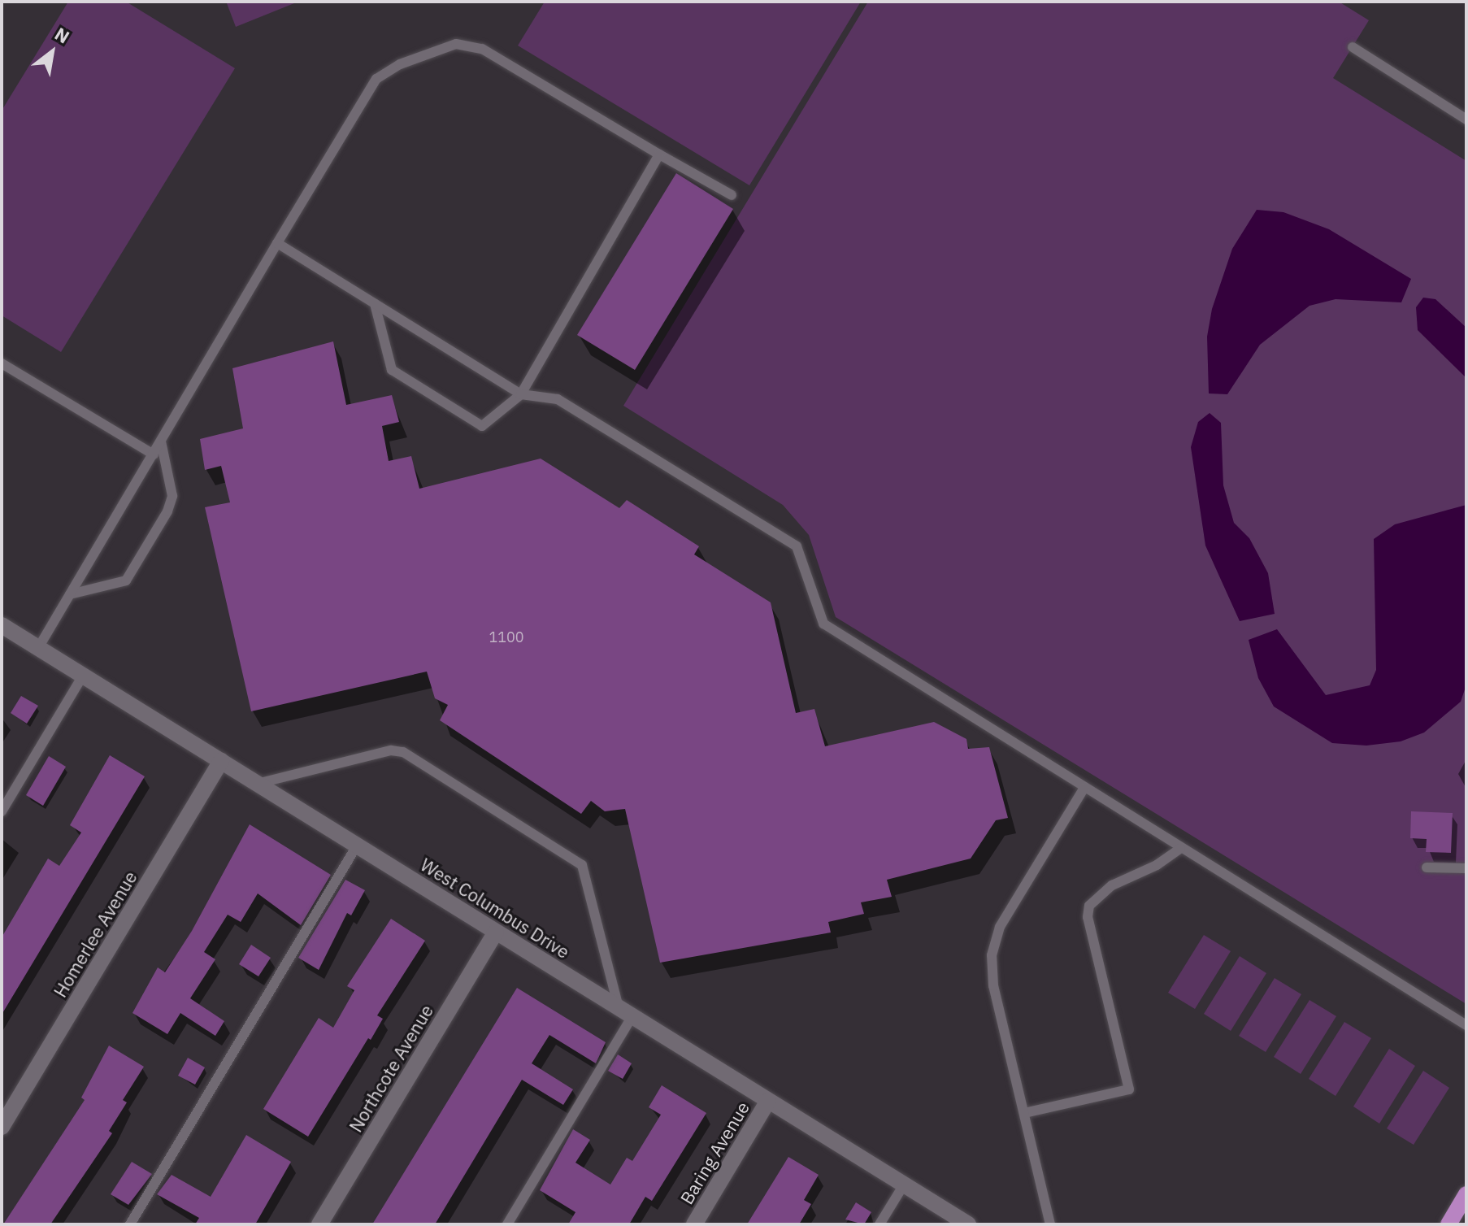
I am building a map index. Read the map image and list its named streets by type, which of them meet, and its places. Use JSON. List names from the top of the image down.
{
  "streets": {
    "street": [
      "West Columbus Drive",
      "Homerlee Avenue",
      "Northcote Avenue",
      "Baring Avenue"
    ]
  },
  "crossings": [
    ["West Columbus Drive", "Homerlee Avenue"],
    ["West Columbus Drive", "Northcote Avenue"],
    ["West Columbus Drive", "Baring Avenue"]
  ],
  "house_numbers": ["1100"],
  "north": "top right"
}
